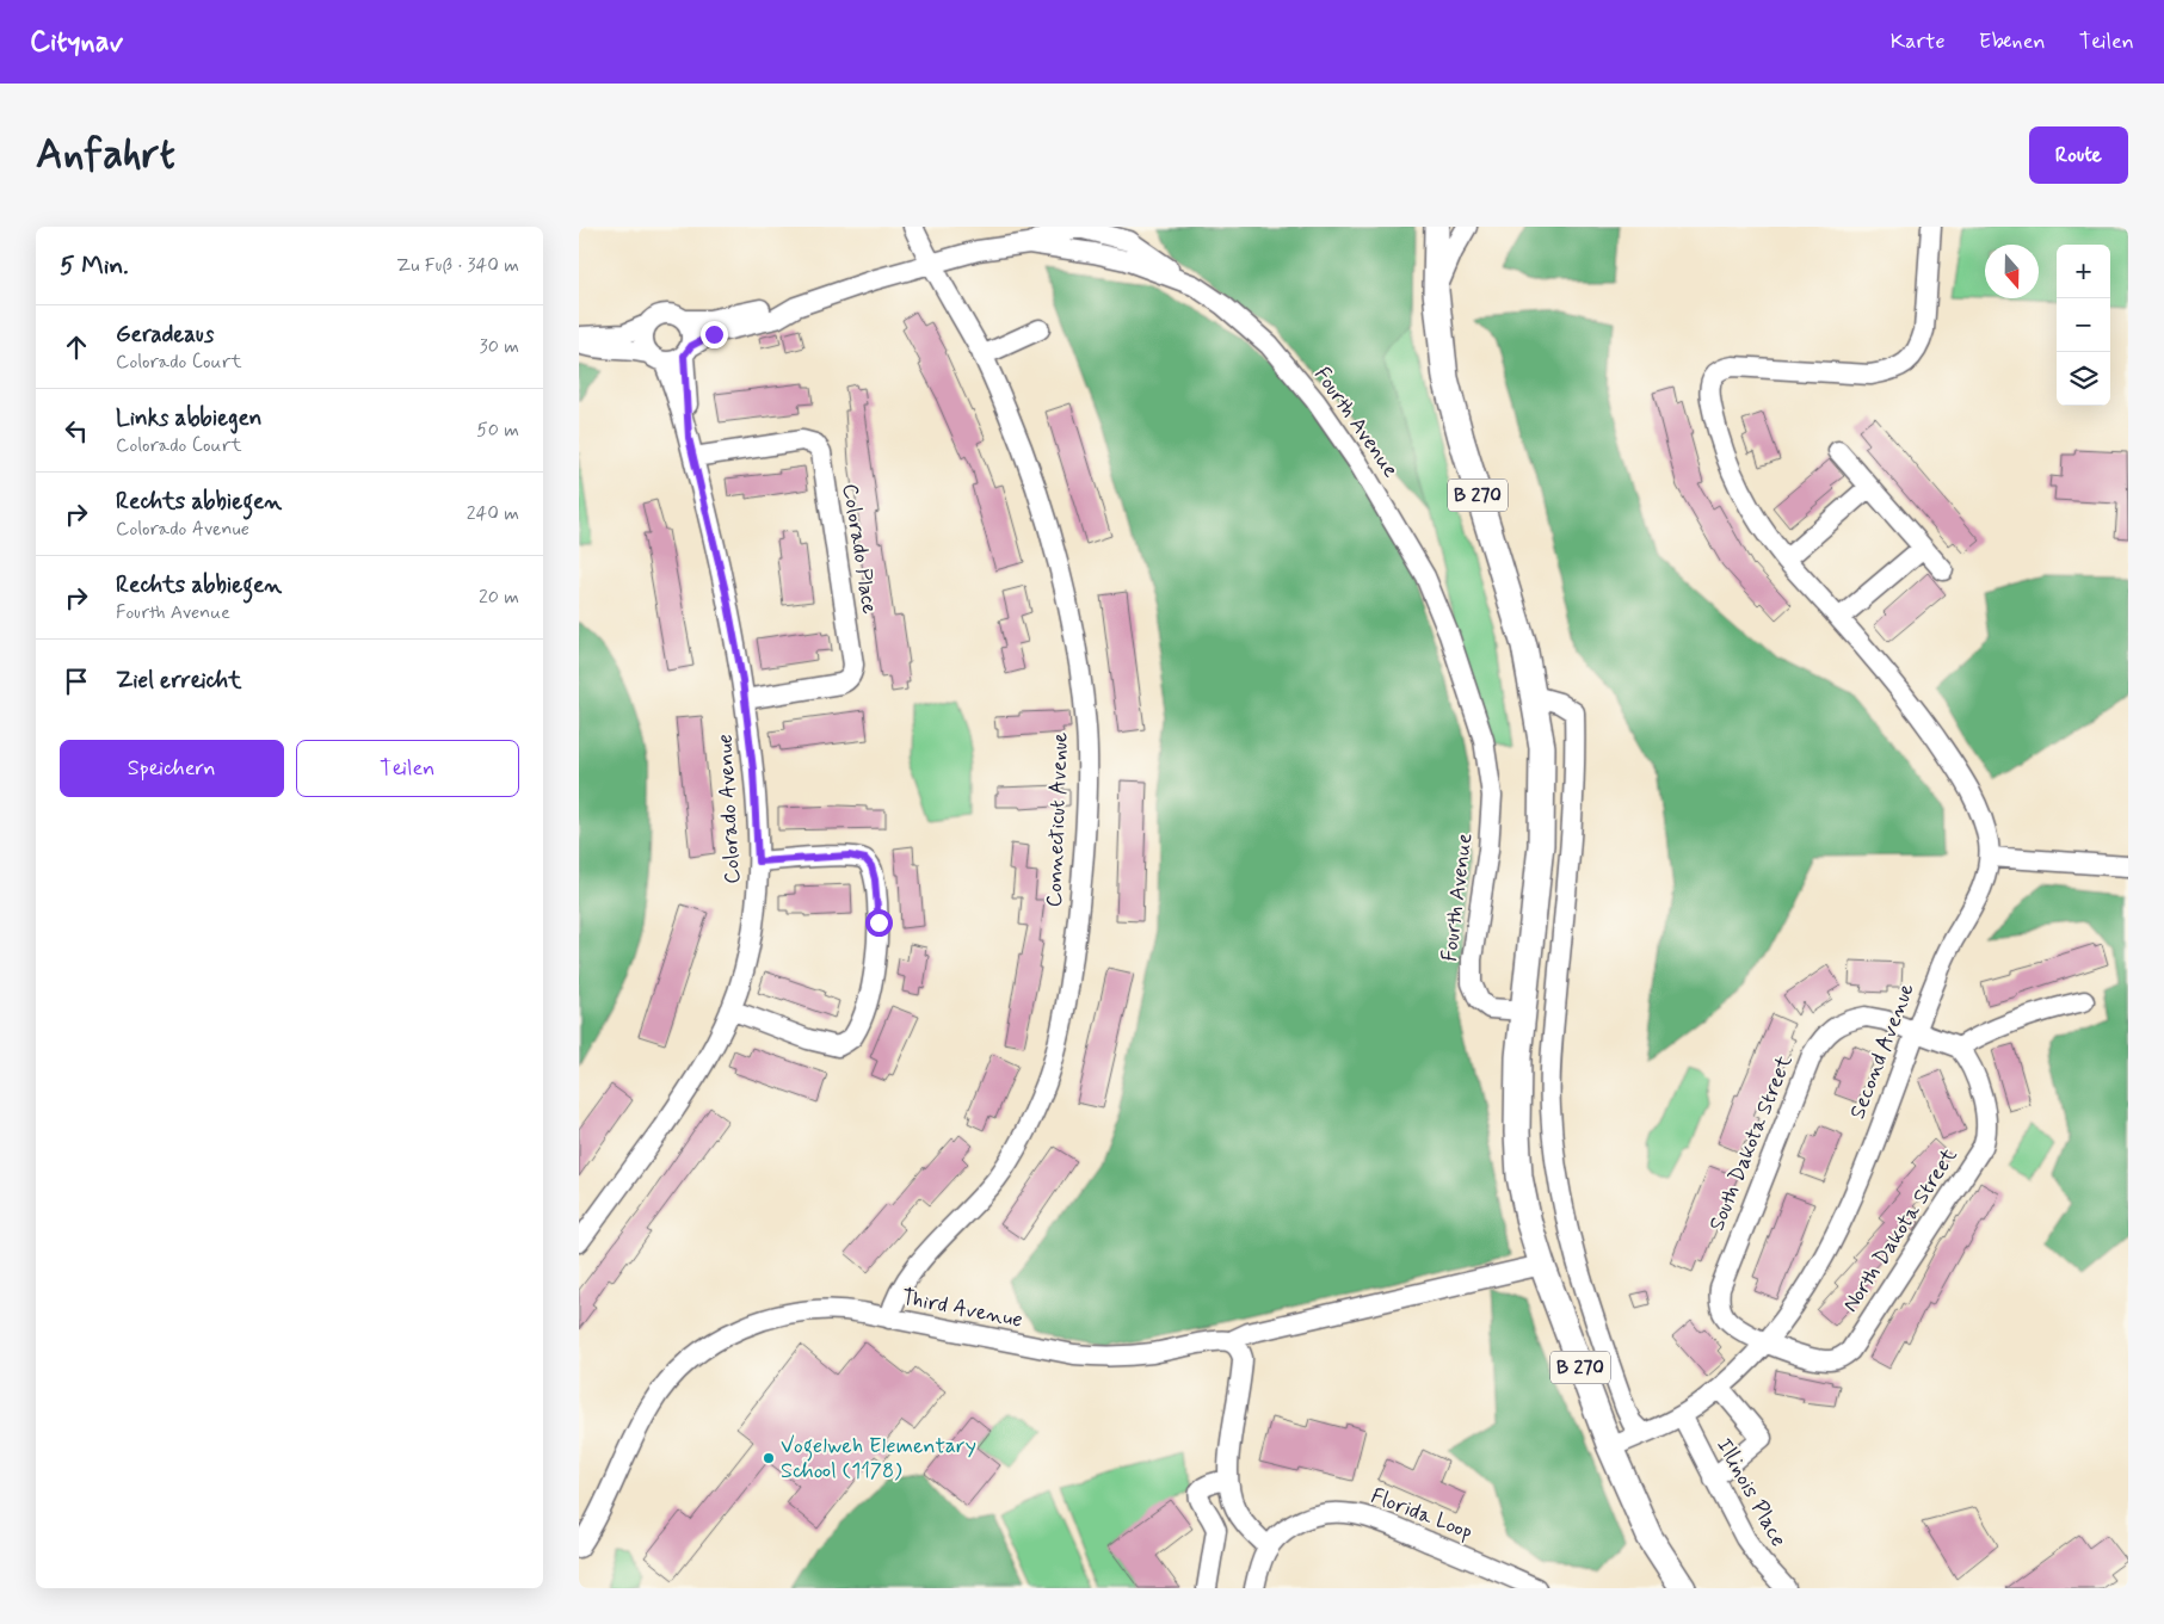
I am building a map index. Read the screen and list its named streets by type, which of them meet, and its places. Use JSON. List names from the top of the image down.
{
  "streets": {
    "main road": ["B 270"],
    "street": [
      "Fourth Avenue",
      "Colorado Place",
      "Colorado Avenue",
      "Connecticut Avenue",
      "Second Avenue",
      "South Dakota Street",
      "North Dakota Street",
      "Third Avenue",
      "Illinois Place",
      "Florida Loop"
    ]
  },
  "crossings": [
    ["Fourth Avenue", "B 270"],
    ["Fourth Avenue", "Connecticut Avenue"],
    ["B 270", "Second Avenue"],
    ["B 270", "Third Avenue"],
    ["Colorado Place", "Colorado Avenue"],
    ["Connecticut Avenue", "Third Avenue"],
    ["Second Avenue", "South Dakota Street"],
    ["Second Avenue", "North Dakota Street"],
    ["Second Avenue", "Illinois Place"],
    ["South Dakota Street", "North Dakota Street"]
  ],
  "places": ["Vogelweh Elementary School (1178)"],
  "north": "bottom",
  "page": {
    "header": "Citynav",
    "nav": ["Karte", "Ebenen", "Teilen"],
    "buttons": [
      "Route",
      ["Speichern", "Teilen"]
    ],
    "title": "Anfahrt",
    "heading": ["5 Min.", "Zu Fuß · 340 m"],
    "map_buttons": ["+", "−"],
    "list": [
      ["Geradeaus", "Colorado Court", "30 m"],
      ["Links abbiegen", "Colorado Court", "50 m"],
      ["Rechts abbiegen", "Colorado Avenue", "240 m"],
      ["Rechts abbiegen", "Fourth Avenue", "20 m"],
      "Ziel erreicht"
    ]
  }
}
